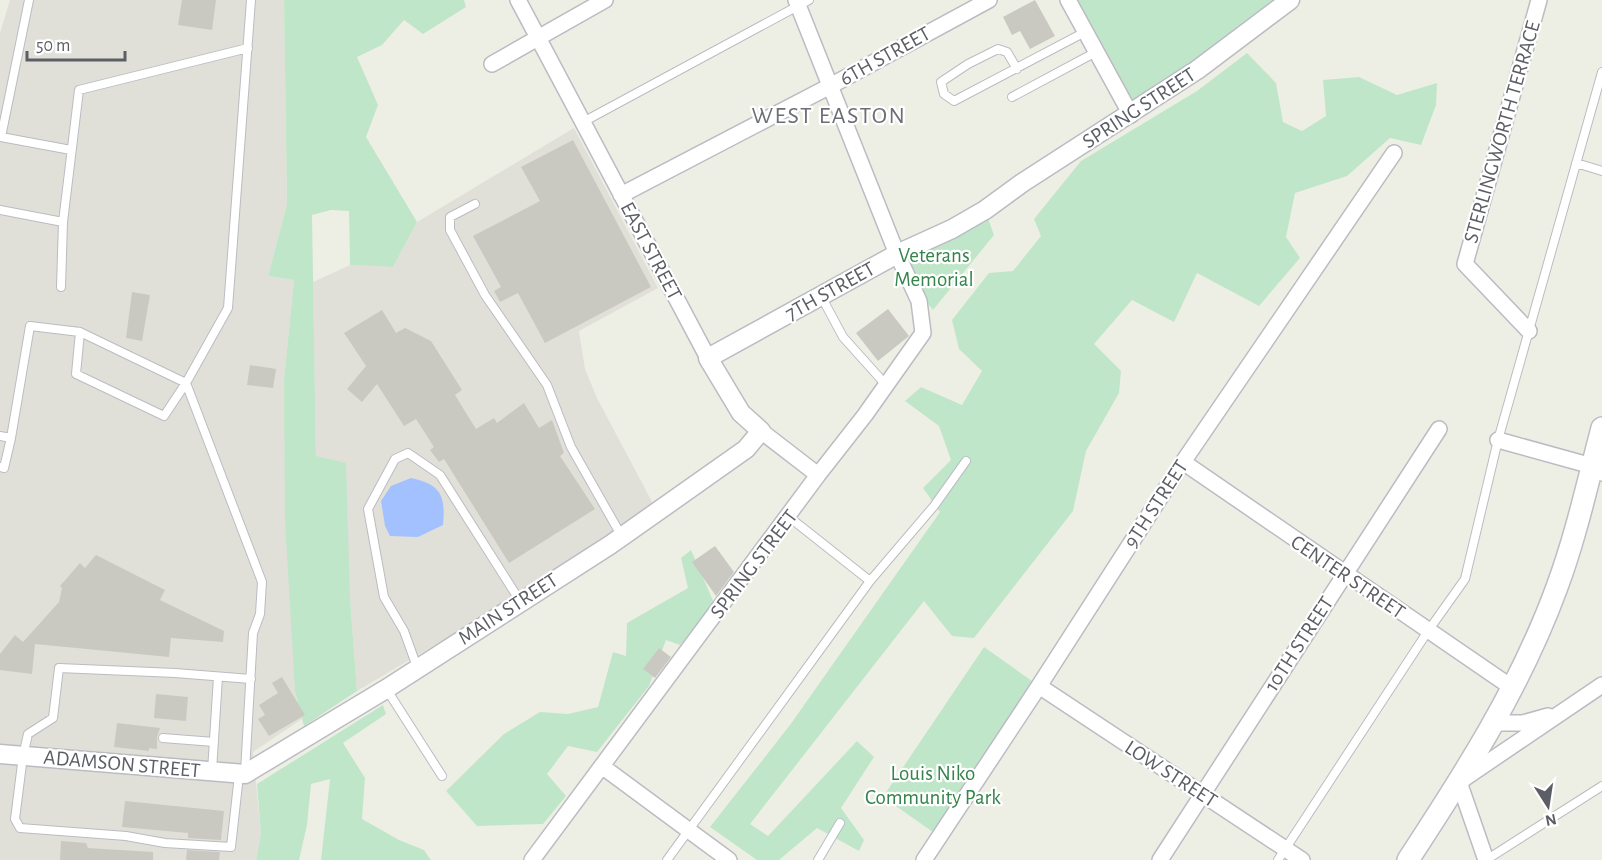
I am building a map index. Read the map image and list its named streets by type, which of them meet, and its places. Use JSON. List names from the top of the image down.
{
  "streets": {
    "street": [
      "6TH STREET",
      "SPRING STREET",
      "STERLINGWORTH TERRACE",
      "EAST STREET",
      "7TH STREET",
      "9TH STREET",
      "CENTER STREET",
      "MAIN STREET",
      "10TH STREET",
      "ADAMSON STREET",
      "LOW STREET"
    ]
  },
  "crossings": [
    ["6TH STREET", "EAST STREET"],
    ["SPRING STREET", "EAST STREET"],
    ["SPRING STREET", "7TH STREET"],
    ["EAST STREET", "7TH STREET"],
    ["EAST STREET", "MAIN STREET"],
    ["9TH STREET", "CENTER STREET"],
    ["9TH STREET", "LOW STREET"],
    ["CENTER STREET", "10TH STREET"],
    ["MAIN STREET", "ADAMSON STREET"],
    ["10TH STREET", "LOW STREET"]
  ],
  "districts": ["WEST EASTON"],
  "parks": ["Veterans Memorial", "Louis Niko Community Park"],
  "scale_bar": "50 m",
  "north": "bottom"
}
